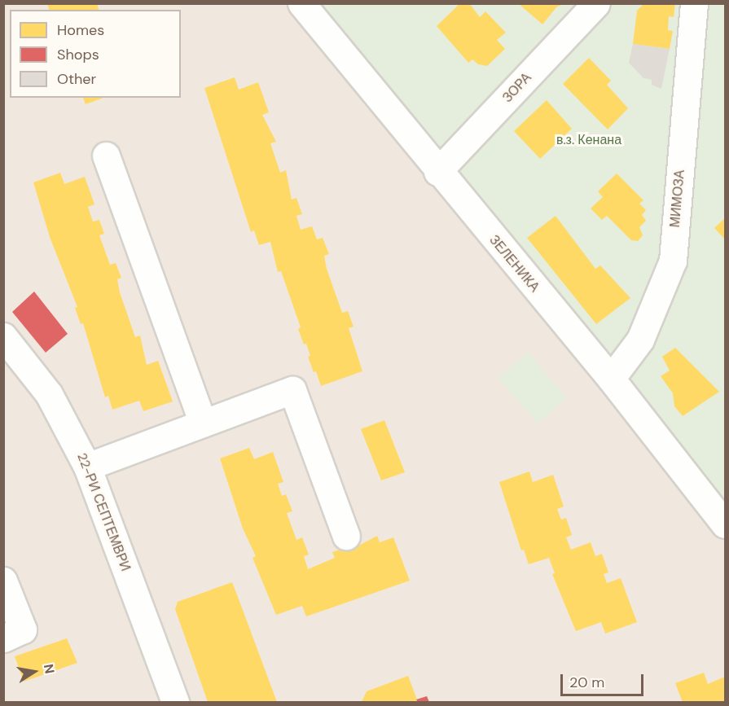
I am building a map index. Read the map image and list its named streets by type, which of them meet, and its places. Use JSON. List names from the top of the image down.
{
  "streets": {
    "street": [
      "ЗОРА",
      "МИМОЗА",
      "ЗЕЛЕНИКА",
      "22-РИ СЕПТЕМВРИ"
    ]
  },
  "crossings": [
    ["ЗОРА", "ЗЕЛЕНИКА"],
    ["МИМОЗА", "ЗЕЛЕНИКА"]
  ],
  "parks": ["в.з. Кенана"],
  "legend": ["Homes", "Shops", "Other"],
  "scale_bar": "20 m",
  "north": "right"
}
